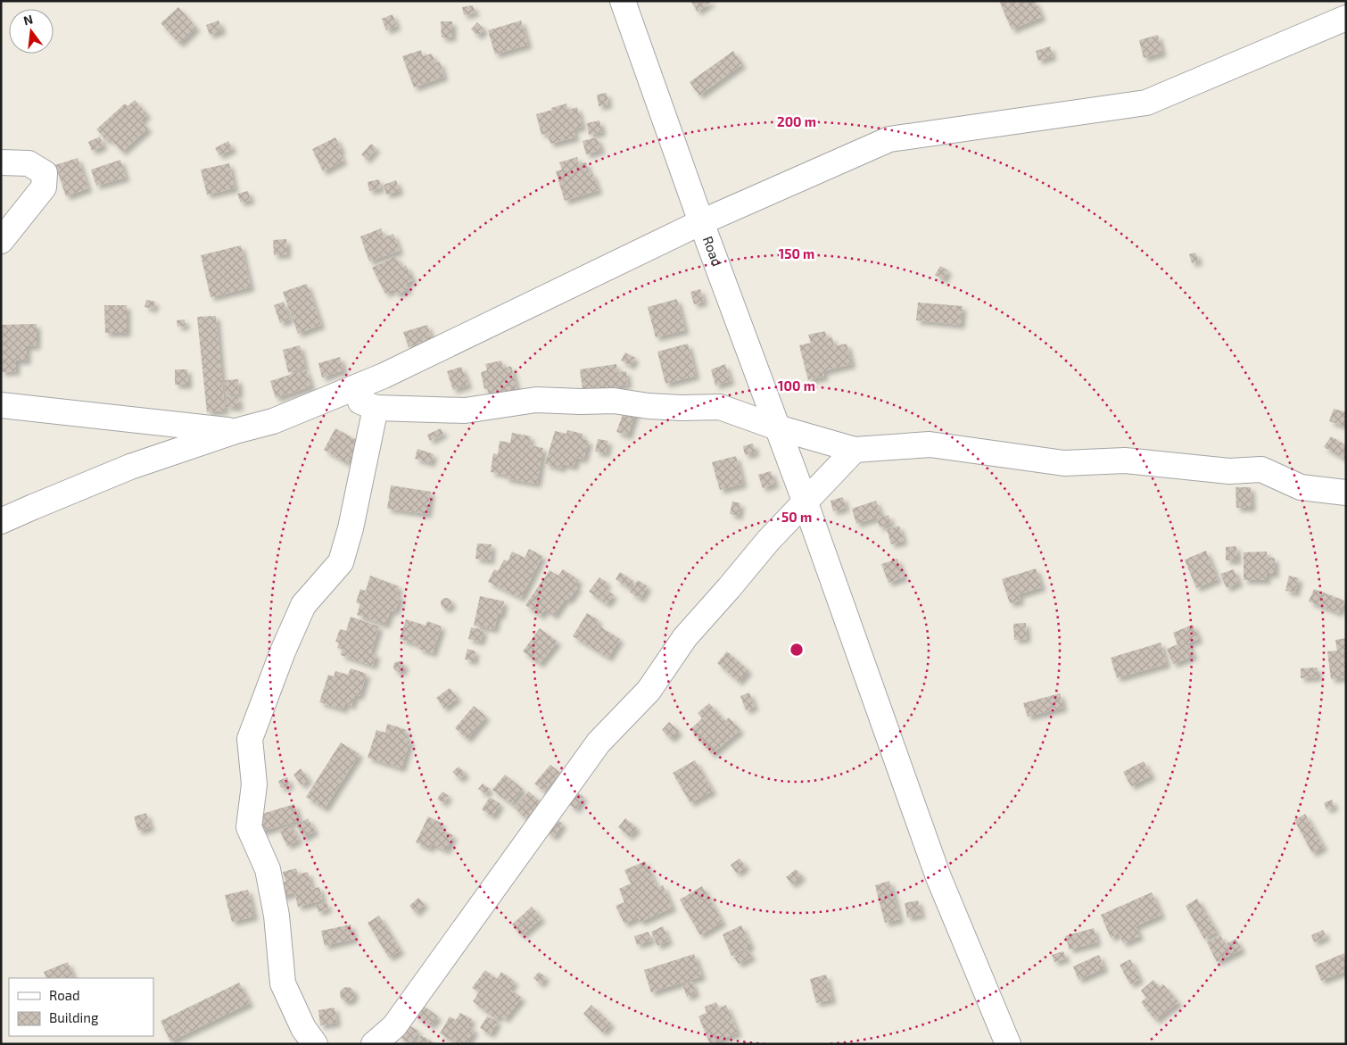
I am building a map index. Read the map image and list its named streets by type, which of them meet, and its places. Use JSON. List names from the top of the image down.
{
  "streets": {
    "street": ["Road"]
  },
  "legend": ["Road", "Building"],
  "north": "top",
  "rings": [
    "200 m",
    "150 m",
    "100 m",
    "50 m"
  ]
}
